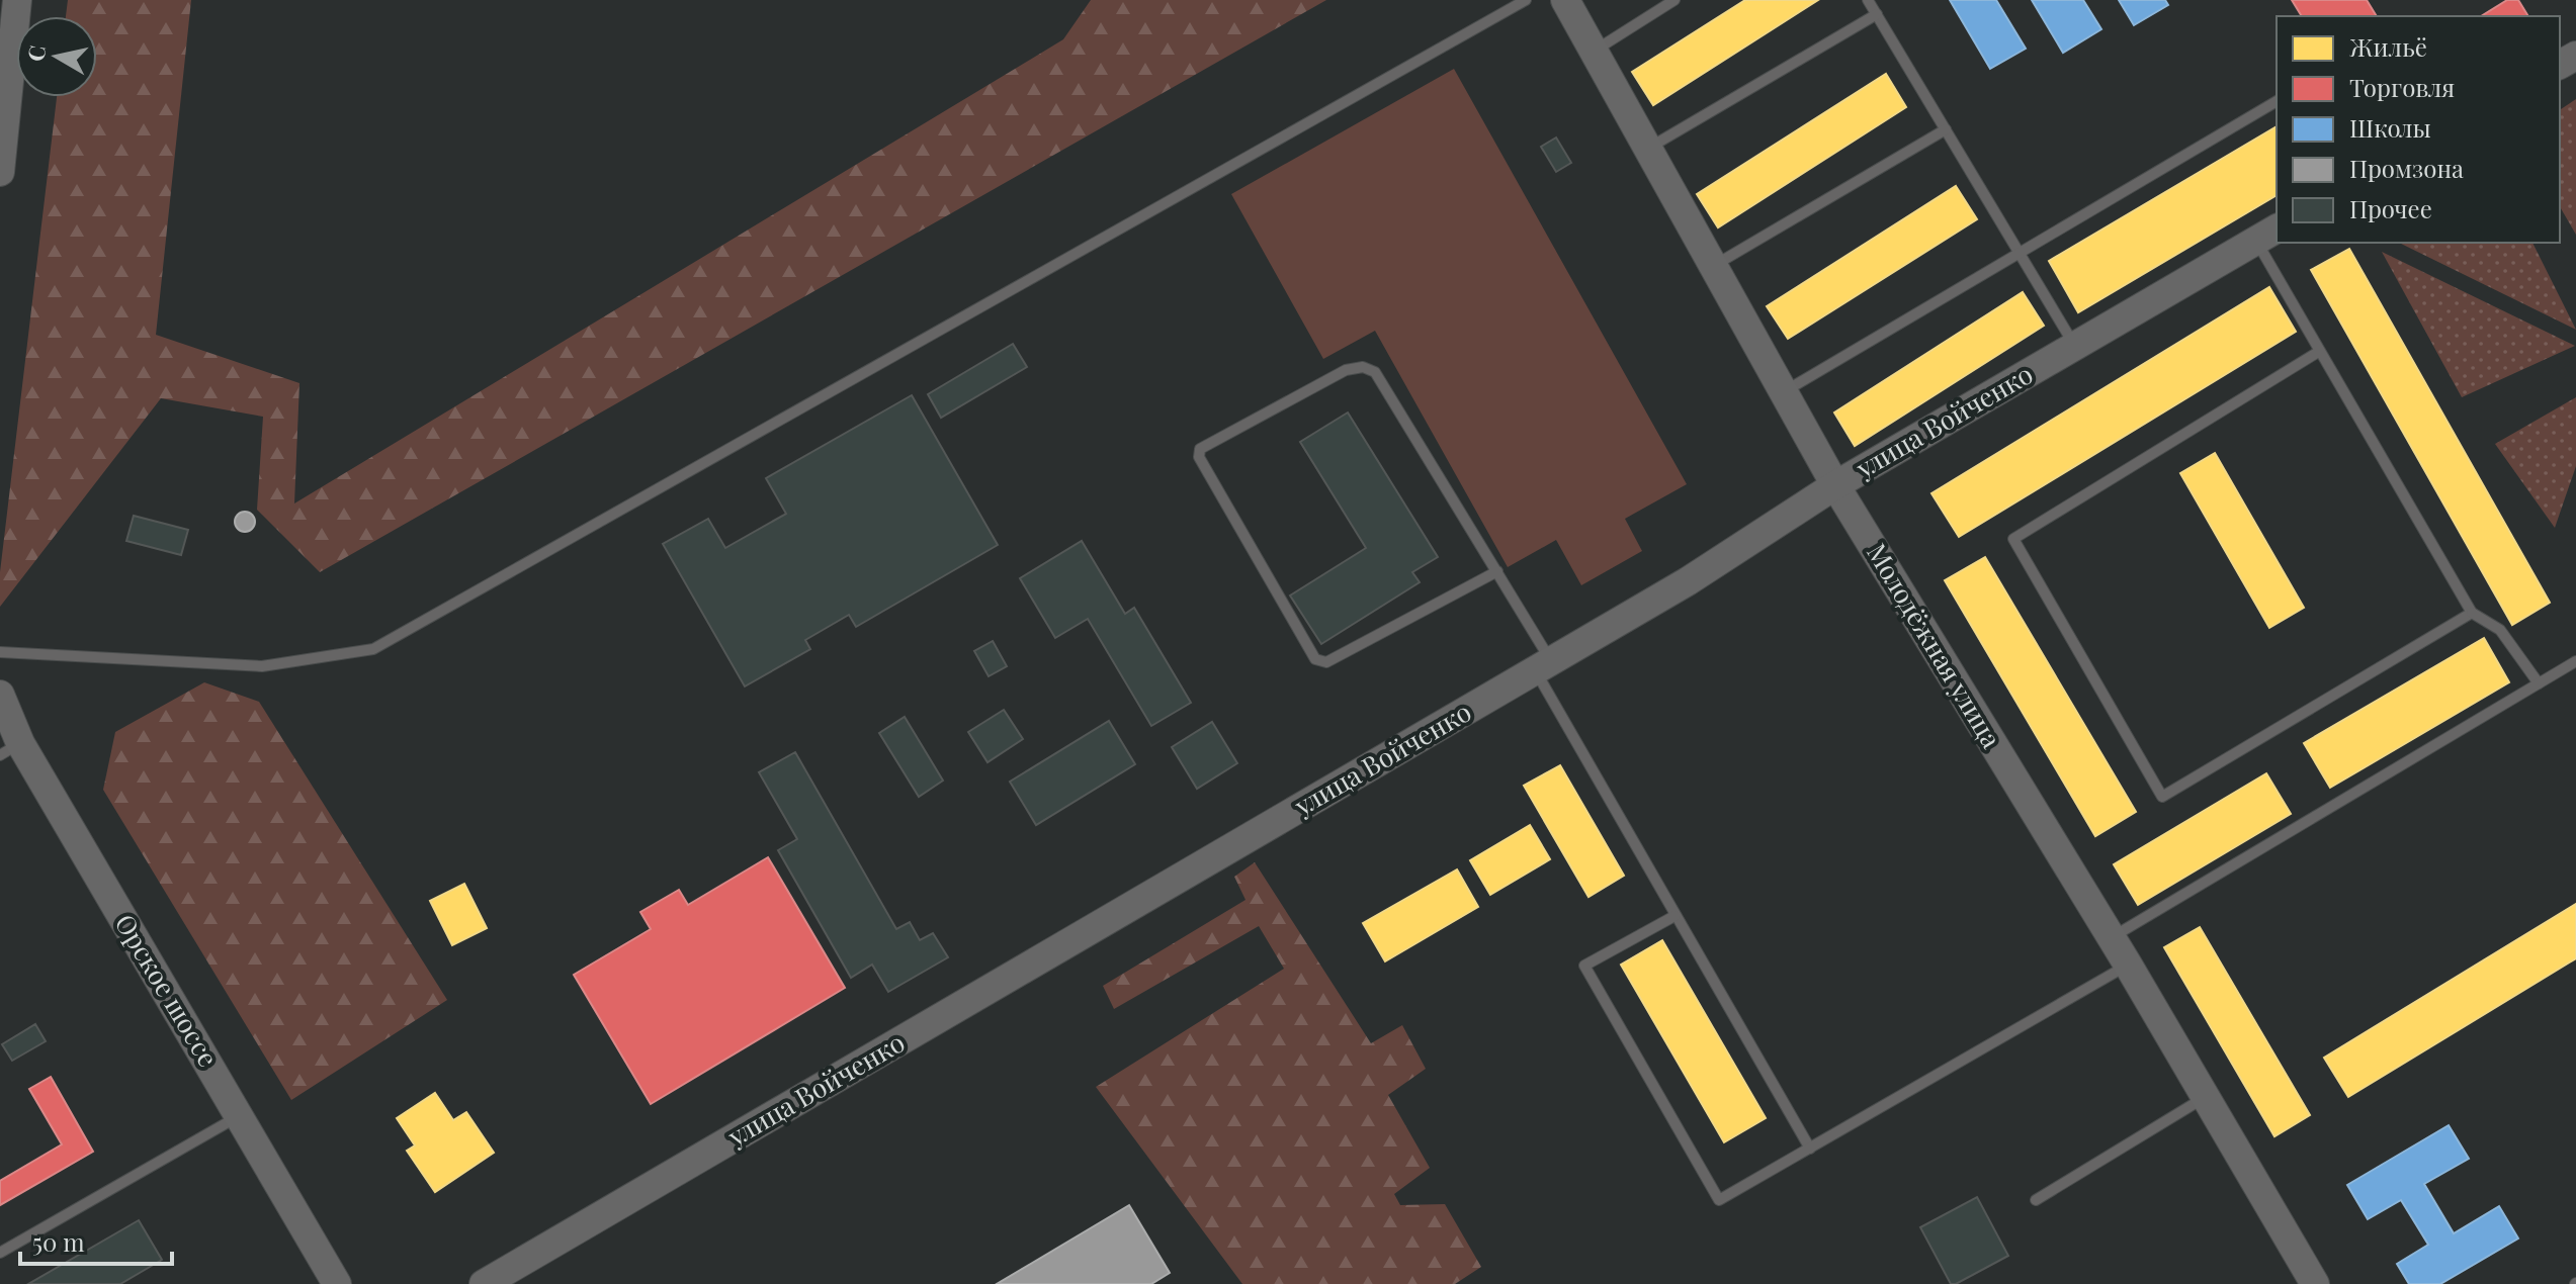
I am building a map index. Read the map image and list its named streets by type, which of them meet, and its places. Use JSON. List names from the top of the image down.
{
  "streets": {
    "main road": ["улица Войченко", "Молодёжная улица", "Орское шоссе"]
  },
  "crossings": [
    ["улица Войченко", "Молодёжная улица"]
  ],
  "legend": [
    "Жильё",
    "Торговля",
    "Школы",
    "Промзона",
    "Прочее"
  ],
  "scale_bar": "50 m",
  "north": "left"
}
